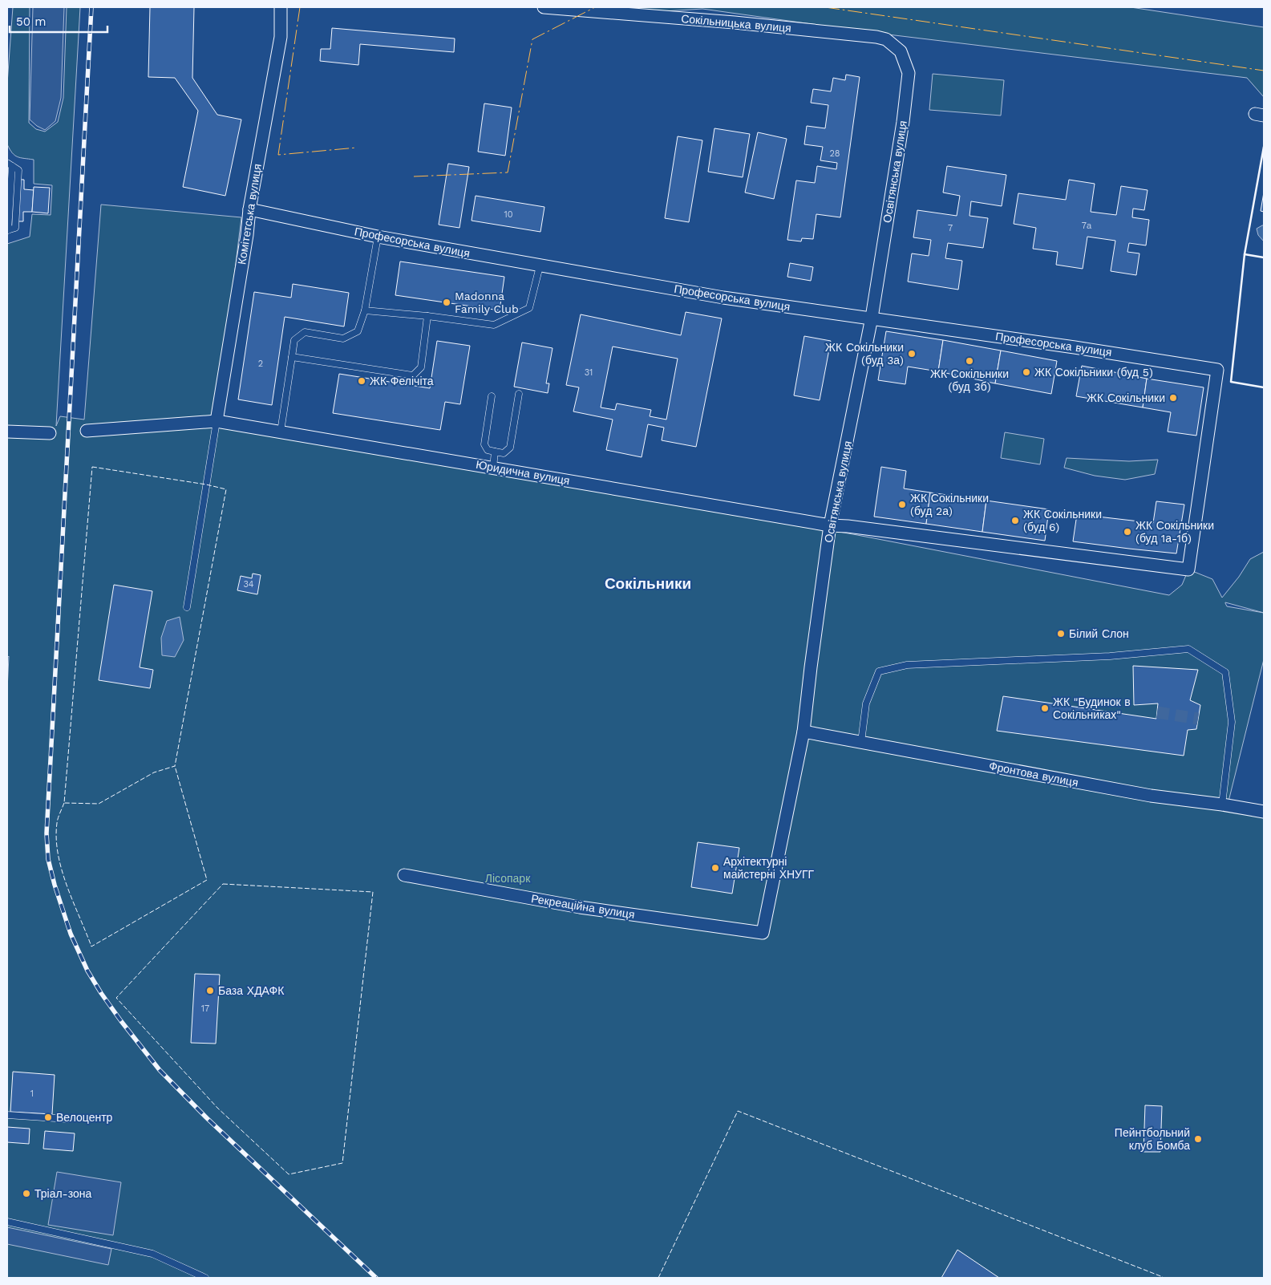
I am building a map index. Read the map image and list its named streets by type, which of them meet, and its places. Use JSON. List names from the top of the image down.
{
  "streets": {
    "street": [
      "Сокільницька вулиця",
      "Освітянська вулиця",
      "Комітетська вулиця",
      "Професорська вулиця",
      "Юридична вулиця",
      "Фронтова вулиця",
      "Рекреаційна вулиця"
    ]
  },
  "crossings": [
    ["Сокільницька вулиця", "Освітянська вулиця"],
    ["Освітянська вулиця", "Професорська вулиця"],
    ["Освітянська вулиця", "Юридична вулиця"],
    ["Освітянська вулиця", "Фронтова вулиця"],
    ["Освітянська вулиця", "Рекреаційна вулиця"],
    ["Комітетська вулиця", "Професорська вулиця"],
    ["Комітетська вулиця", "Юридична вулиця"],
    ["Професорська вулиця", "Юридична вулиця"]
  ],
  "districts": ["Сокільники"],
  "parks": ["Лісопарк"],
  "places": [
    "Madonna Family Club",
    "ЖК Сокільники (буд 3а)",
    "ЖК Сокільники (буд 3б)",
    "ЖК Сокільники (буд 5)",
    "ЖК Фелічіта",
    "ЖК Сокільники",
    "ЖК Сокільники (буд 2а)",
    "ЖК Сокільники (буд 6)",
    "ЖК Сокільники (буд 1а-1б)",
    "Білий Слон",
    "ЖК \"Будинок в Сокільниках\"",
    "Архітектурні майстерні ХНУГГ",
    "База ХДАФК",
    "Велоцентр",
    "Пейнтбольний клуб Бомба",
    "Тріал-зона"
  ],
  "house_numbers": [
    "28",
    "10",
    "7а",
    "7",
    "2",
    "31",
    "34",
    "17",
    "1"
  ],
  "scale_bar": "50 m"
}
